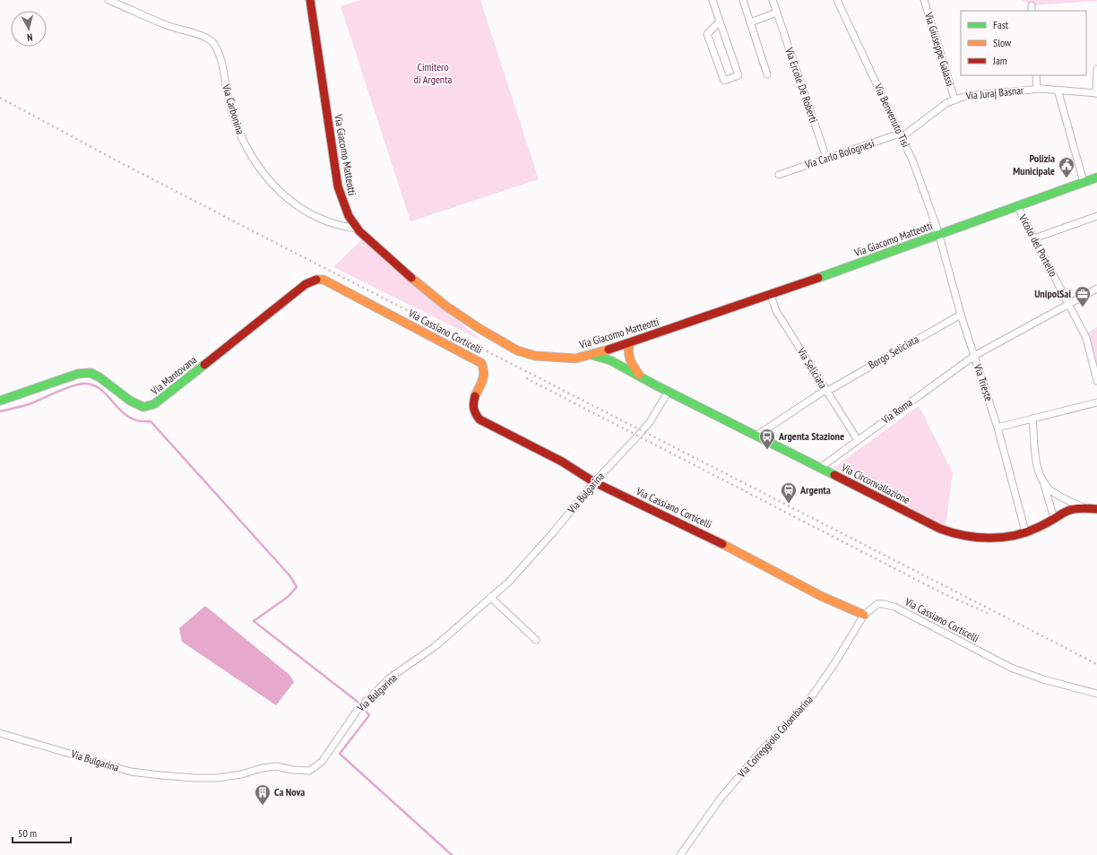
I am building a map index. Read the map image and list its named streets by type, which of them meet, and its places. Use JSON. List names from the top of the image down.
{
  "streets": {
    "street": [
      "Via Giuseppe Galassi",
      "Via Ercole De Roberti",
      "Via Juraj Basnar",
      "Via Carbonina",
      "Via Benvenuto Tisi",
      "Via Carlo Bolognesi",
      "Via Giacomo Matteotti",
      "Vicolo del Portello",
      "Via Cassiano Corticelli",
      "Borgo Seliciata",
      "Via Seliciata",
      "Via Mantovana",
      "Via Trieste",
      "Via Roma",
      "Via Circonvallazione",
      "Via Bulgarina",
      "Via Correggiolo Colombarina"
    ]
  },
  "crossings": [
    ["Via Giuseppe Galassi", "Via Juraj Basnar"],
    ["Via Ercole De Roberti", "Via Carlo Bolognesi"],
    ["Via Juraj Basnar", "Via Benvenuto Tisi"],
    ["Via Juraj Basnar", "Via Carlo Bolognesi"],
    ["Via Carbonina", "Via Giacomo Matteotti"],
    ["Via Benvenuto Tisi", "Via Carlo Bolognesi"],
    ["Via Benvenuto Tisi", "Via Giacomo Matteotti"],
    ["Via Benvenuto Tisi", "Via Trieste"],
    ["Via Giacomo Matteotti", "Vicolo del Portello"],
    ["Via Giacomo Matteotti", "Via Seliciata"],
    ["Via Giacomo Matteotti", "Via Trieste"],
    ["Via Giacomo Matteotti", "Via Circonvallazione"],
    ["Vicolo del Portello", "Via Roma"],
    ["Via Cassiano Corticelli", "Via Mantovana"],
    ["Via Cassiano Corticelli", "Via Bulgarina"],
    ["Via Cassiano Corticelli", "Via Correggiolo Colombarina"],
    ["Borgo Seliciata", "Via Seliciata"],
    ["Borgo Seliciata", "Via Trieste"],
    ["Borgo Seliciata", "Via Circonvallazione"],
    ["Via Seliciata", "Via Roma"],
    ["Via Trieste", "Via Roma"],
    ["Via Trieste", "Via Circonvallazione"],
    ["Via Roma", "Via Circonvallazione"],
    ["Via Circonvallazione", "Via Bulgarina"]
  ],
  "parks": ["Cimitero di Argenta"],
  "places": {
    "public building": ["Polizia Municipale"],
    "office": ["UnipolSai"],
    "bus stop": ["Argenta Stazione"],
    "station": ["Argenta"],
    "building": ["Ca Nova"]
  },
  "legend": ["Fast", "Slow", "Jam"],
  "scale_bar": "50 m",
  "north": "bottom"
}
